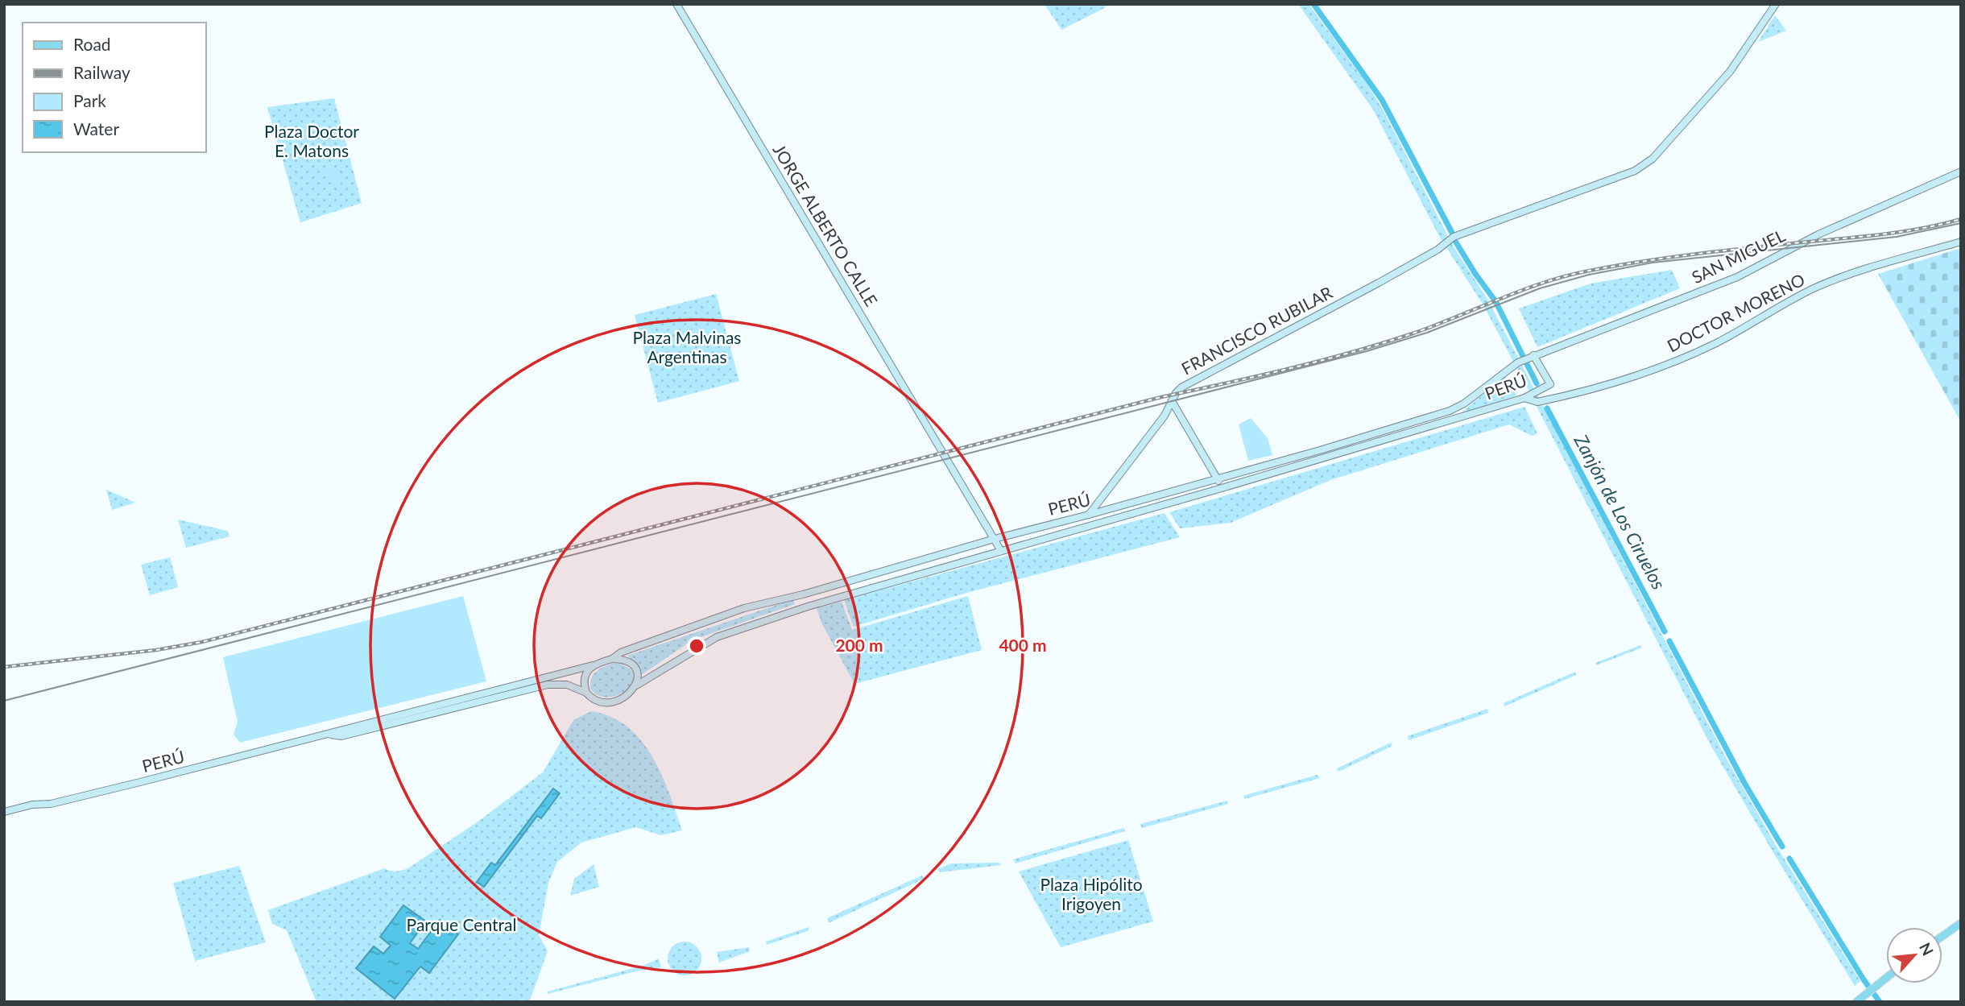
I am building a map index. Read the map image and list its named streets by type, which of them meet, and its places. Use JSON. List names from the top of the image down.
{
  "streets": {
    "main road": [
      "JORGE ALBERTO CALLE",
      "SAN MIGUEL",
      "DOCTOR MORENO",
      "FRANCISCO RUBILAR",
      "PERÚ"
    ]
  },
  "crossings": [
    ["JORGE ALBERTO CALLE", "PERÚ"],
    ["SAN MIGUEL", "PERÚ"],
    ["DOCTOR MORENO", "PERÚ"],
    ["FRANCISCO RUBILAR", "PERÚ"]
  ],
  "water": ["Zanjón de Los Ciruelos"],
  "parks": [
    "Plaza Doctor E. Matons",
    "Plaza Malvinas Argentinas",
    "Plaza Hipólito Irigoyen",
    "Parque Central"
  ],
  "legend": [
    "Road",
    "Railway",
    "Park",
    "Water"
  ],
  "north": "top right",
  "rings": ["200 m", "400 m"]
}
